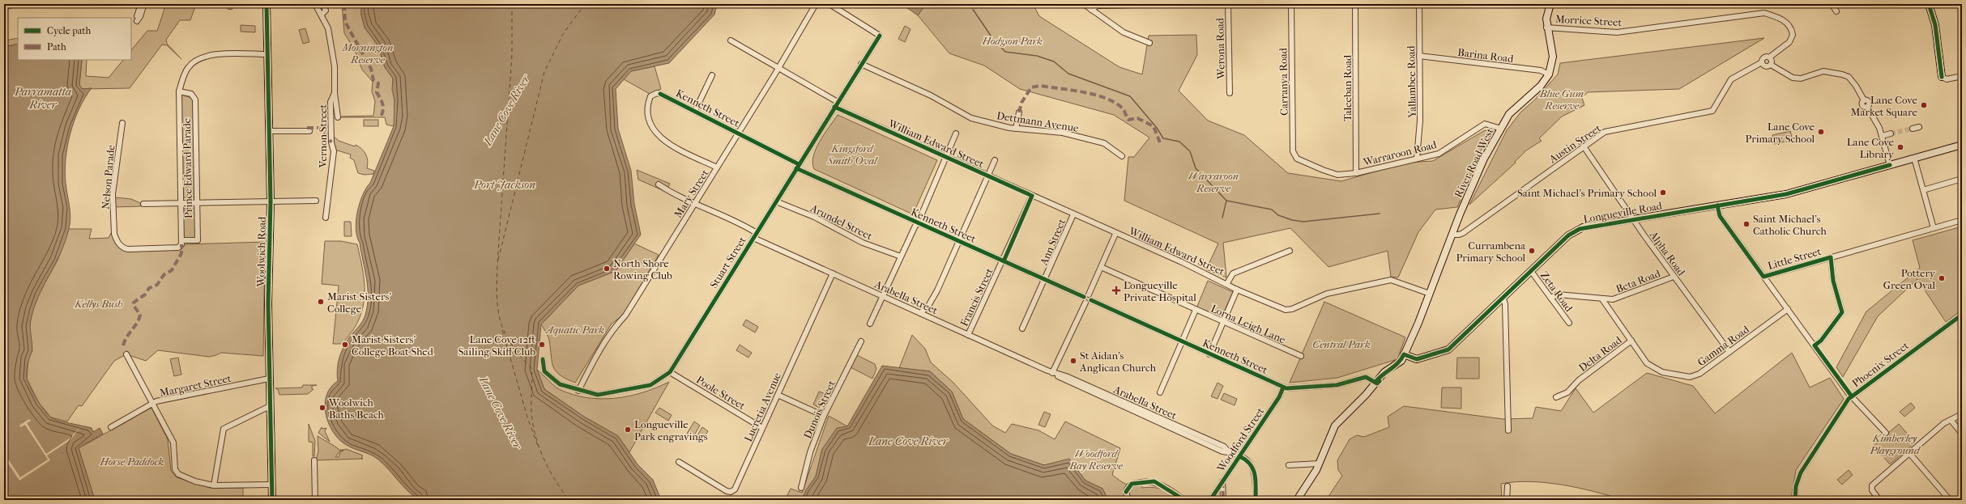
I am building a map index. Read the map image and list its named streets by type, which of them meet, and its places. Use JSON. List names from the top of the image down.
{
  "streets": {
    "main road": ["River Road West", "Longueville Road", "Woolwich Road"],
    "street": [
      "Morrice Street",
      "Werona Road",
      "Barina Road",
      "Carranya Road",
      "Yallambee Road",
      "Taleeban Road",
      "Kenneth Street",
      "Dettmann Avenue",
      "Vernon Street",
      "William Edward Street",
      "Austin Street",
      "Warraroon Road",
      "Prince Edward Parade",
      "Nelson Parade",
      "Mary Street",
      "Arundel Street",
      "Ann Street",
      "Alpha Road",
      "Little Street",
      "Stuart Street",
      "Beta Road",
      "Zeta Road",
      "Arabella Street",
      "Francis Street",
      "Lorna Leigh Lane",
      "Gamma Road",
      "Delta Road",
      "Phoenix Street",
      "Margaret Street",
      "Poole Street",
      "Lucretia Avenue",
      "Dunois Street",
      "Woodford Street"
    ]
  },
  "crossings": [
    ["Morrice Street", "Austin Street"],
    ["Morrice Street", "River Road West"],
    ["Barina Road", "Yallambee Road"],
    ["Barina Road", "River Road West"],
    ["Carranya Road", "Warraroon Road"],
    ["Yallambee Road", "Warraroon Road"],
    ["Taleeban Road", "Warraroon Road"],
    ["Kenneth Street", "River Road West"],
    ["Kenneth Street", "Mary Street"],
    ["Kenneth Street", "Ann Street"],
    ["Kenneth Street", "Stuart Street"],
    ["Kenneth Street", "Francis Street"],
    ["Kenneth Street", "Woodford Street"],
    ["Dettmann Avenue", "Stuart Street"],
    ["William Edward Street", "River Road West"],
    ["William Edward Street", "Mary Street"],
    ["William Edward Street", "Ann Street"],
    ["William Edward Street", "Stuart Street"],
    ["William Edward Street", "Francis Street"],
    ["Austin Street", "River Road West"],
    ["Austin Street", "Alpha Road"],
    ["Warraroon Road", "River Road West"],
    ["River Road West", "Longueville Road"],
    ["Prince Edward Parade", "Nelson Parade"],
    ["Prince Edward Parade", "Woolwich Road"],
    ["Mary Street", "Stuart Street"],
    ["Longueville Road", "Alpha Road"],
    ["Longueville Road", "Zeta Road"],
    ["Arundel Street", "Stuart Street"],
    ["Woolwich Road", "Margaret Street"],
    ["Alpha Road", "Beta Road"],
    ["Alpha Road", "Gamma Road"],
    ["Stuart Street", "Arabella Street"],
    ["Stuart Street", "Poole Street"],
    ["Beta Road", "Zeta Road"],
    ["Beta Road", "Gamma Road"],
    ["Arabella Street", "Francis Street"],
    ["Arabella Street", "Lucretia Avenue"],
    ["Arabella Street", "Woodford Street"],
    ["Gamma Road", "Delta Road"],
    ["Poole Street", "Lucretia Avenue"]
  ],
  "water": ["Parramatta River", "Lane Cove River", "Port Jackson"],
  "parks": [
    "Hodgson Park",
    "Mornington Reserve",
    "Blue Gum Reserve",
    "Kingsford Smith Oval",
    "Warraroon Reserve",
    "Kellys Bush",
    "Aquatic Park",
    "Central Park",
    "Kimberley Playground",
    "Woodford Bay Reserve",
    "Horse Paddock"
  ],
  "places": {
    "other": [
      "Lane Cove Market Square",
      "Lane Cove Primary School",
      "Lane Cove Library",
      "Saint Michael's Primary School",
      "Saint Michael's Catholic Church",
      "Currambena Primary School",
      "North Shore Rowing Club",
      "Pottery Green Oval",
      "Marist Sisters' College",
      "Marist Sisters' College Boat Shed",
      "Lane Cove 12ft Sailing Skiff Club",
      "St Aidan's Anglican Church",
      "Woolwich Baths Beach",
      "Longueville Park engravings"
    ],
    "health": ["Longueville Private Hospital"]
  },
  "legend": ["Cycle path", "Path"]
}
